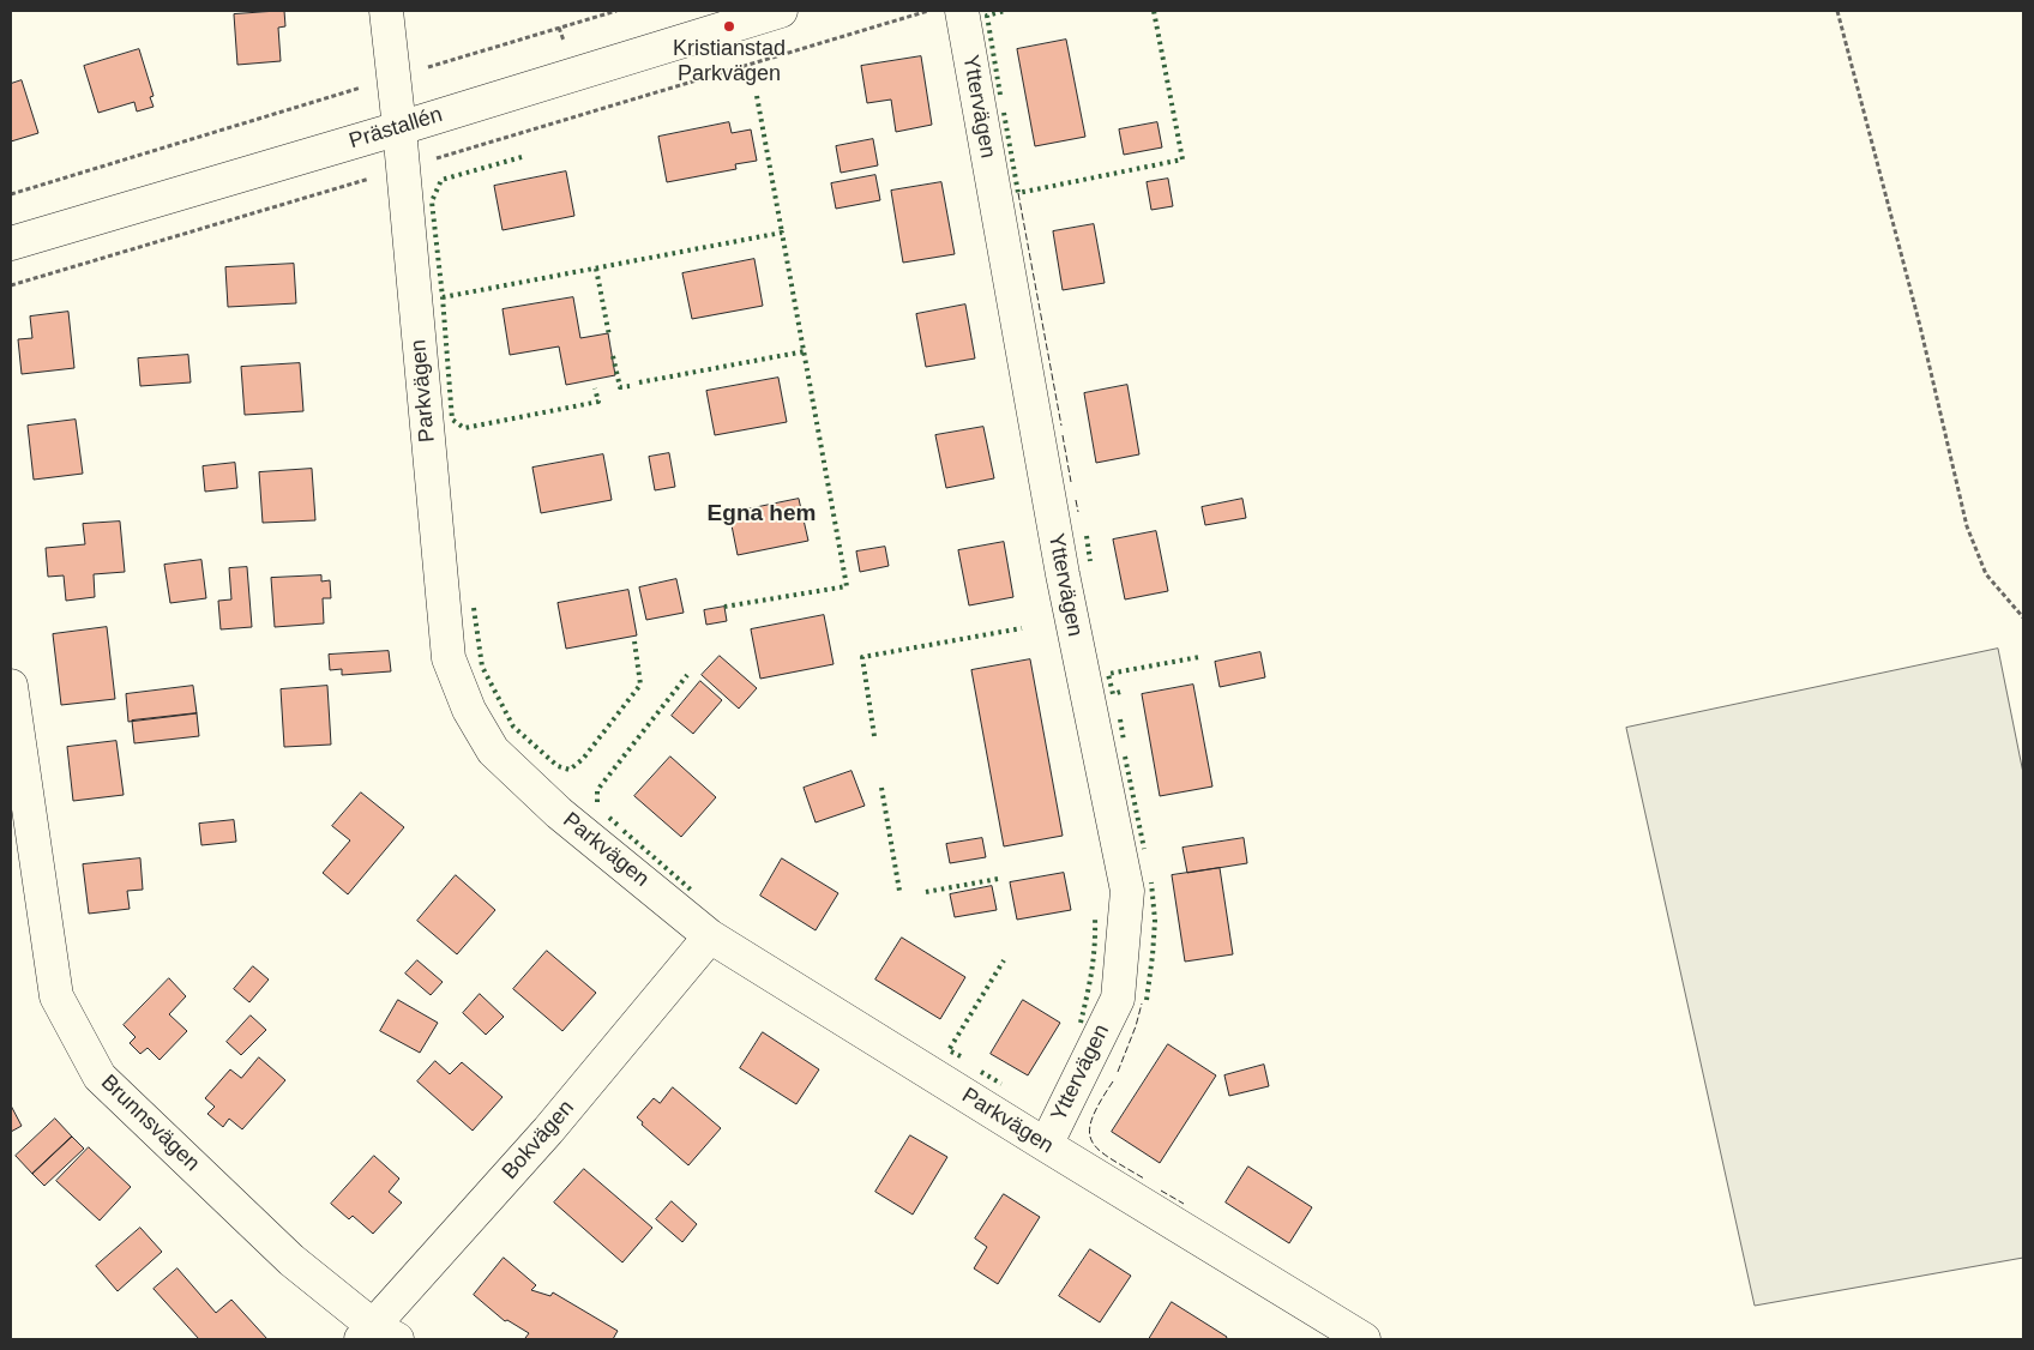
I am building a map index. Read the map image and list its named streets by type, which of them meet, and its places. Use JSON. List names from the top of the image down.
{
  "streets": {
    "street": [
      "Yttervägen",
      "Prästallén",
      "Parkvägen",
      "Brunnsvägen",
      "Bokvägen"
    ]
  },
  "crossings": [
    ["Yttervägen", "Parkvägen"],
    ["Prästallén", "Parkvägen"],
    ["Parkvägen", "Bokvägen"],
    ["Brunnsvägen", "Bokvägen"]
  ],
  "districts": ["Egna hem"],
  "places": ["Kristianstad Parkvägen"]
}
